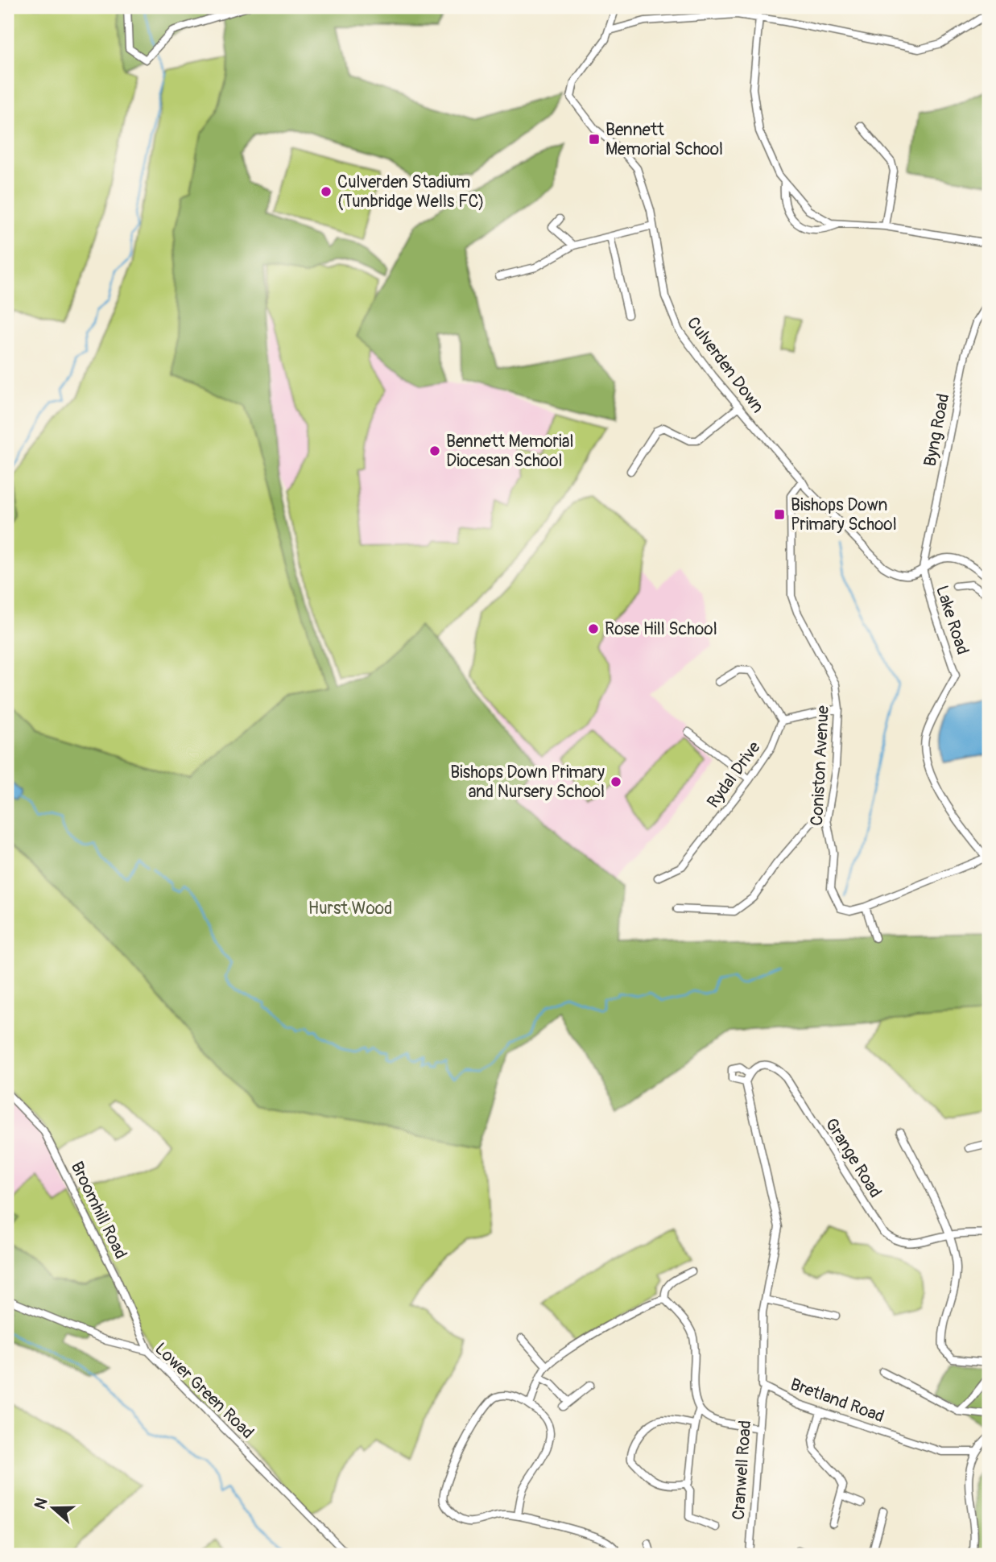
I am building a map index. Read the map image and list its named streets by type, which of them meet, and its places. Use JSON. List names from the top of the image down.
{
  "streets": {
    "street": [
      "Culverden Down",
      "Byng Road",
      "Lake Road",
      "Coniston Avenue",
      "Rydal Drive",
      "Grange Road",
      "Broomhill Road",
      "Lower Green Road",
      "Bretland Road",
      "Cranwell Road"
    ]
  },
  "crossings": [
    ["Culverden Down", "Byng Road"],
    ["Culverden Down", "Lake Road"],
    ["Culverden Down", "Coniston Avenue"],
    ["Byng Road", "Lake Road"],
    ["Lake Road", "Coniston Avenue"],
    ["Grange Road", "Bretland Road"],
    ["Broomhill Road", "Lower Green Road"],
    ["Bretland Road", "Cranwell Road"]
  ],
  "parks": ["Hurst Wood"],
  "places": {
    "transit": ["Bennett Memorial School", "Bishops Down Primary School"],
    "other": [
      "Culverden Stadium (Tunbridge Wells FC)",
      "Bennett Memorial Diocesan School",
      "Rose Hill School",
      "Bishops Down Primary and Nursery School"
    ]
  },
  "north": "left"
}
